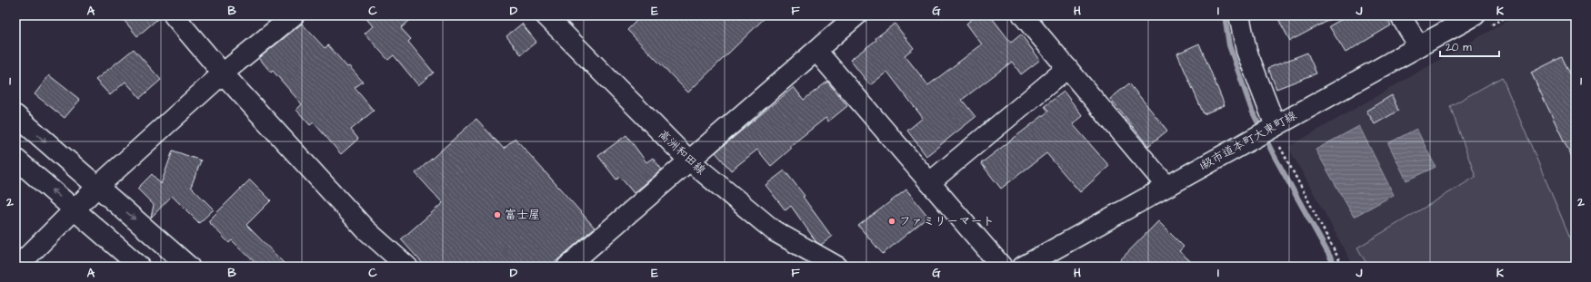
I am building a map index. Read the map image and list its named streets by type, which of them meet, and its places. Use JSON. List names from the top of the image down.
{
  "streets": {
    "street": ["1級市道本町大東町線", "高洲和田線"]
  },
  "places": ["富士屋", "ファミリーマート"],
  "scale_bar": "20 m",
  "grid": {
    "columns": [
      "A",
      "B",
      "C",
      "D",
      "E",
      "F",
      "G",
      "H",
      "I",
      "J",
      "K"
    ],
    "rows": ["1", "2"]
  }
}
